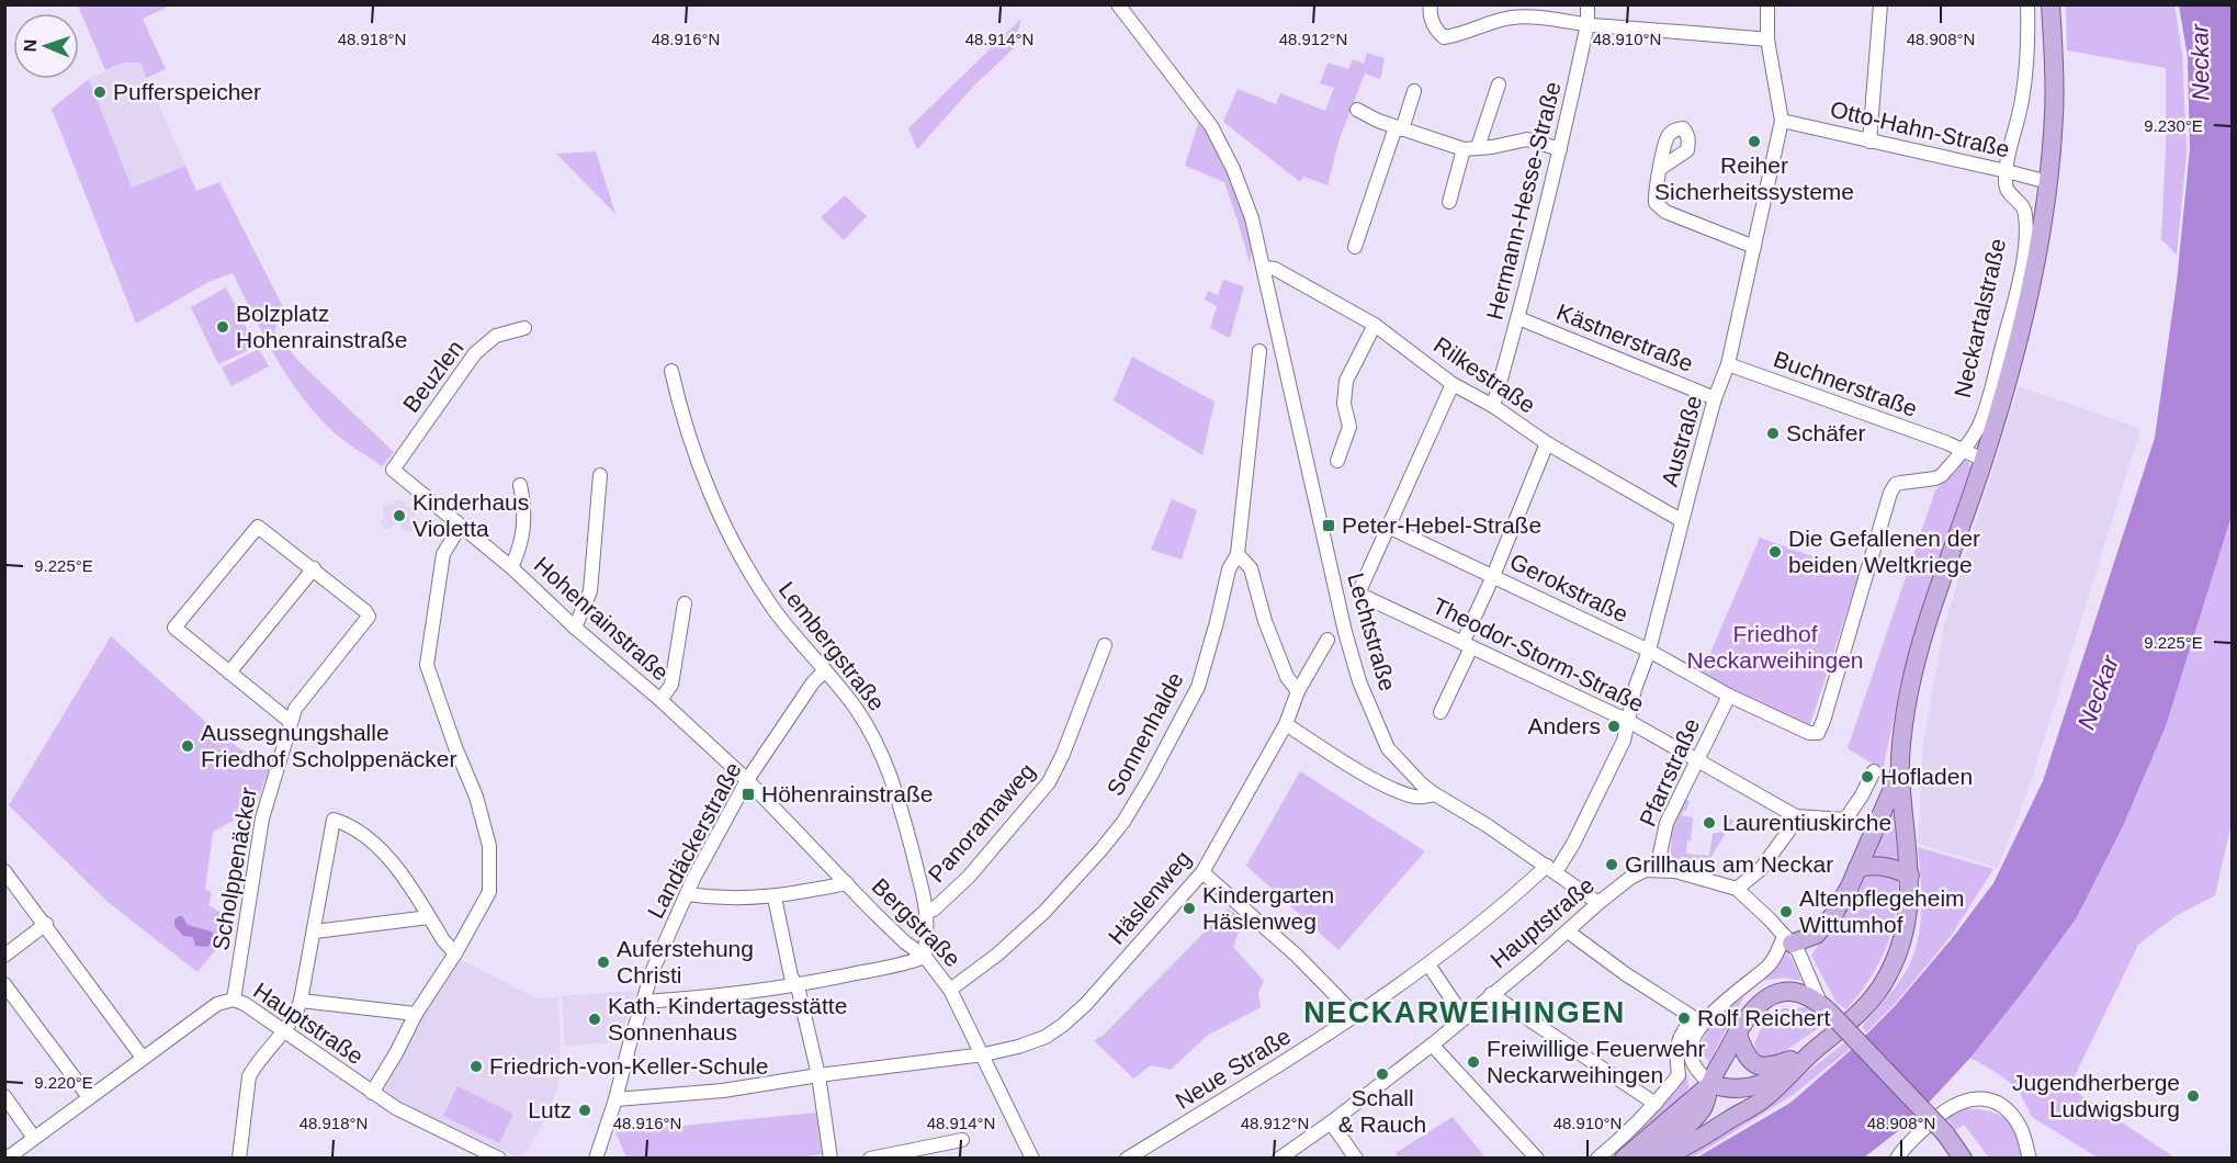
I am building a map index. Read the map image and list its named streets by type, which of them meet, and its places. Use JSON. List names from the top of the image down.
{
  "streets": {
    "street": [
      "Otto-Hahn-Straße",
      "Hermann-Hesse-Straße",
      "Neckartalstraße",
      "Kästnerstraße",
      "Rilkestraße",
      "Beuzlen",
      "Buchnerstraße",
      "Austraße",
      "Gerokstraße",
      "Hohenrainstraße",
      "Lechtstraße",
      "Lembergstraße",
      "Theodor-Storm-Straße",
      "Sonnenhalde",
      "Pfarrstraße",
      "Panoramaweg",
      "Landäckerstraße",
      "Scholppenäcker",
      "Häslenweg",
      "Bergstraße",
      "Hauptstraße",
      "Neue Straße"
    ]
  },
  "crossings": [
    ["Otto-Hahn-Straße", "Neckartalstraße"],
    ["Otto-Hahn-Straße", "Austraße"],
    ["Hermann-Hesse-Straße", "Kästnerstraße"],
    ["Hermann-Hesse-Straße", "Rilkestraße"],
    ["Neckartalstraße", "Buchnerstraße"],
    ["Neckartalstraße", "Gerokstraße"],
    ["Kästnerstraße", "Austraße"],
    ["Rilkestraße", "Austraße"],
    ["Rilkestraße", "Lechtstraße"],
    ["Beuzlen", "Hohenrainstraße"],
    ["Buchnerstraße", "Austraße"],
    ["Austraße", "Gerokstraße"],
    ["Austraße", "Lechtstraße"],
    ["Austraße", "Theodor-Storm-Straße"],
    ["Austraße", "Neue Straße"],
    ["Gerokstraße", "Theodor-Storm-Straße"],
    ["Gerokstraße", "Pfarrstraße"],
    ["Hohenrainstraße", "Landäckerstraße"],
    ["Hohenrainstraße", "Bergstraße"],
    ["Lechtstraße", "Hauptstraße"],
    ["Lechtstraße", "Neue Straße"],
    ["Lembergstraße", "Panoramaweg"],
    ["Lembergstraße", "Landäckerstraße"],
    ["Lembergstraße", "Bergstraße"],
    ["Theodor-Storm-Straße", "Pfarrstraße"],
    ["Sonnenhalde", "Bergstraße"],
    ["Pfarrstraße", "Hauptstraße"],
    ["Landäckerstraße", "Häslenweg"],
    ["Landäckerstraße", "Bergstraße"],
    ["Scholppenäcker", "Hauptstraße"],
    ["Häslenweg", "Bergstraße"]
  ],
  "districts": ["NECKARWEIHINGEN"],
  "water": ["Neckar"],
  "parks": ["Friedhof Neckarweihingen"],
  "places": {
    "other": [
      "Pufferspeicher",
      "Reiher Sicherheitssysteme",
      "Bolzplatz Hohenrainstraße",
      "Schäfer",
      "Kinderhaus Violetta",
      "Die Gefallenen der beiden Weltkriege",
      "Anders",
      "Aussegnungshalle Friedhof Scholppenäcker",
      "Hofladen",
      "Laurentiuskirche",
      "Grillhaus am Neckar",
      "Kindergarten Häslenweg",
      "Altenpflegeheim Wittumhof",
      "Auferstehung Christi",
      "Rolf Reichert",
      "Kath. Kindertagesstätte Sonnenhaus",
      "Freiwillige Feuerwehr Neckarweihingen",
      "Friedrich-von-Keller-Schule",
      "Schall & Rauch",
      "Jugendherberge Ludwigsburg",
      "Lutz"
    ],
    "transit": ["Peter-Hebel-Straße", "Höhenrainstraße"]
  },
  "north": "left",
  "coordinates": [
    "48.918°N",
    "48.916°N",
    "48.914°N",
    "48.912°N",
    "48.910°N",
    "48.908°N",
    "9.230°E",
    "9.225°E",
    "9.220°E"
  ]
}
